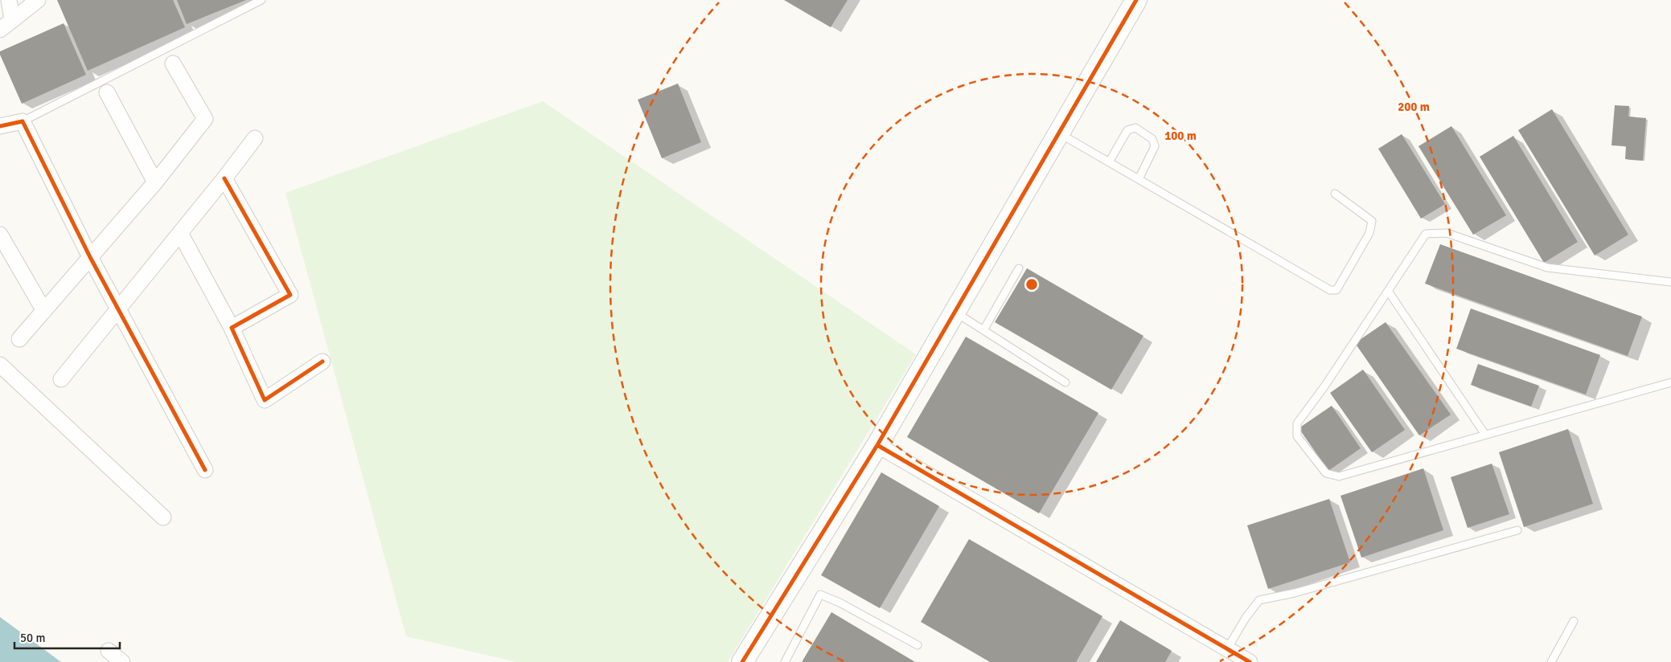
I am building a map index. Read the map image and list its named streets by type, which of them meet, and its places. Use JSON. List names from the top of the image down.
{
  "scale_bar": "50 m",
  "rings": ["200 m", "100 m"]
}
